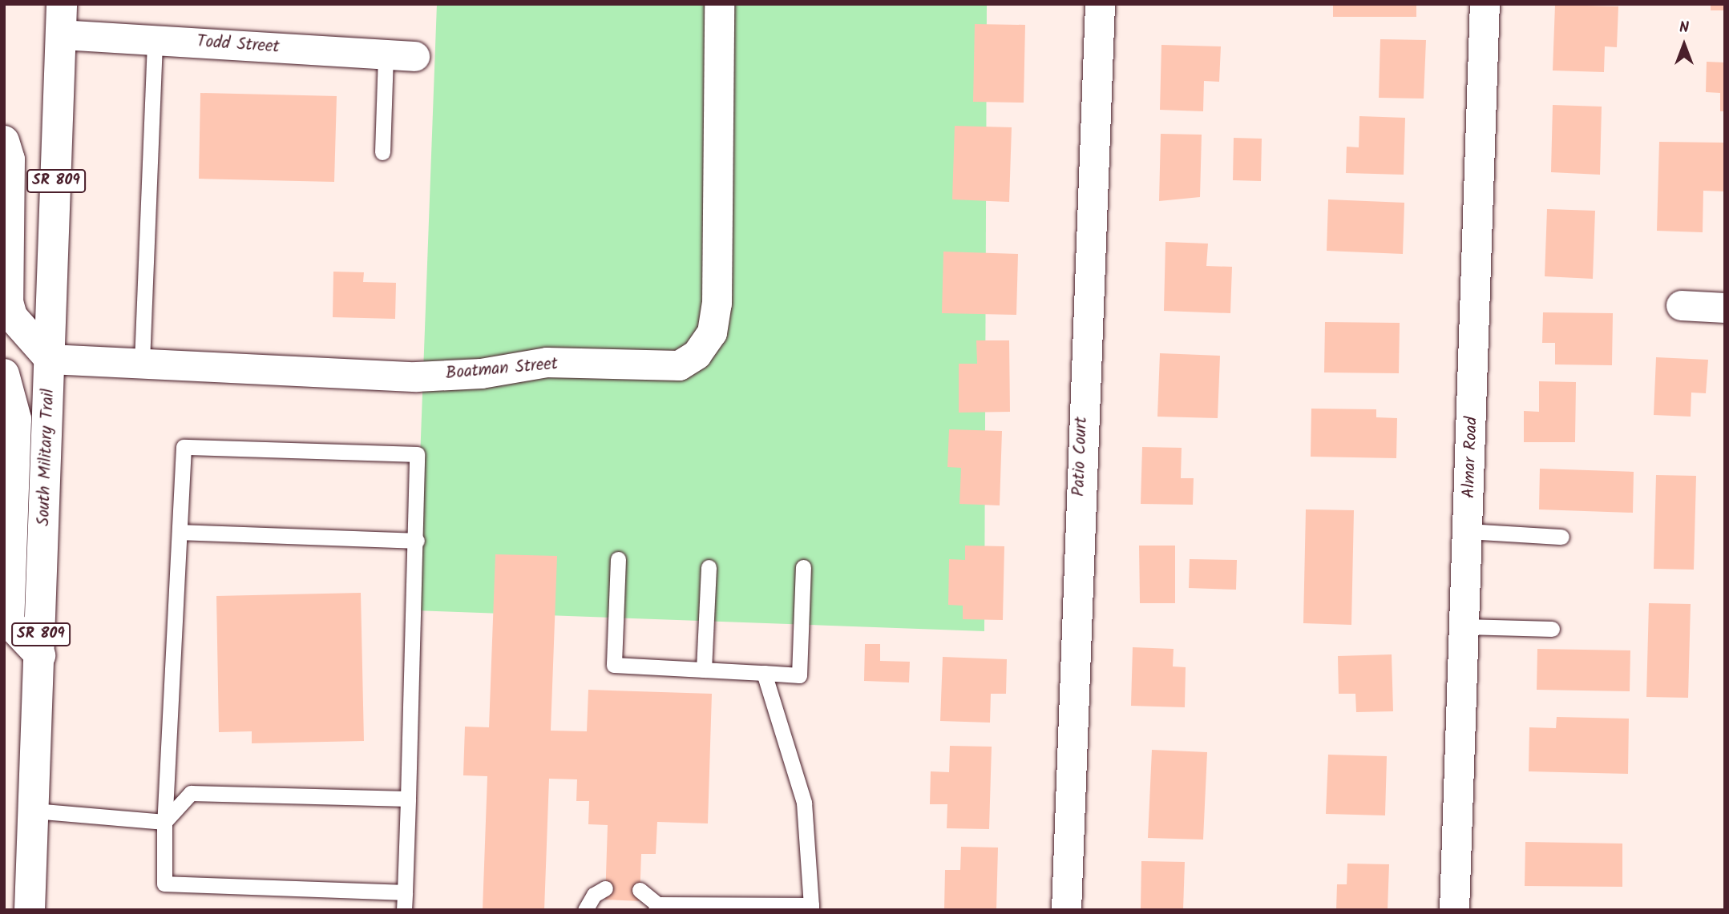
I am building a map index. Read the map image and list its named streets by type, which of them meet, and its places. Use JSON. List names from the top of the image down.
{
  "streets": {
    "main road": ["SR 809", "South Military Trail"],
    "street": [
      "Todd Street",
      "Boatman Street",
      "Patio Court",
      "Almar Road"
    ]
  },
  "crossings": [
    ["Todd Street", "South Military Trail"],
    ["Boatman Street", "South Military Trail"]
  ],
  "north": "top"
}
